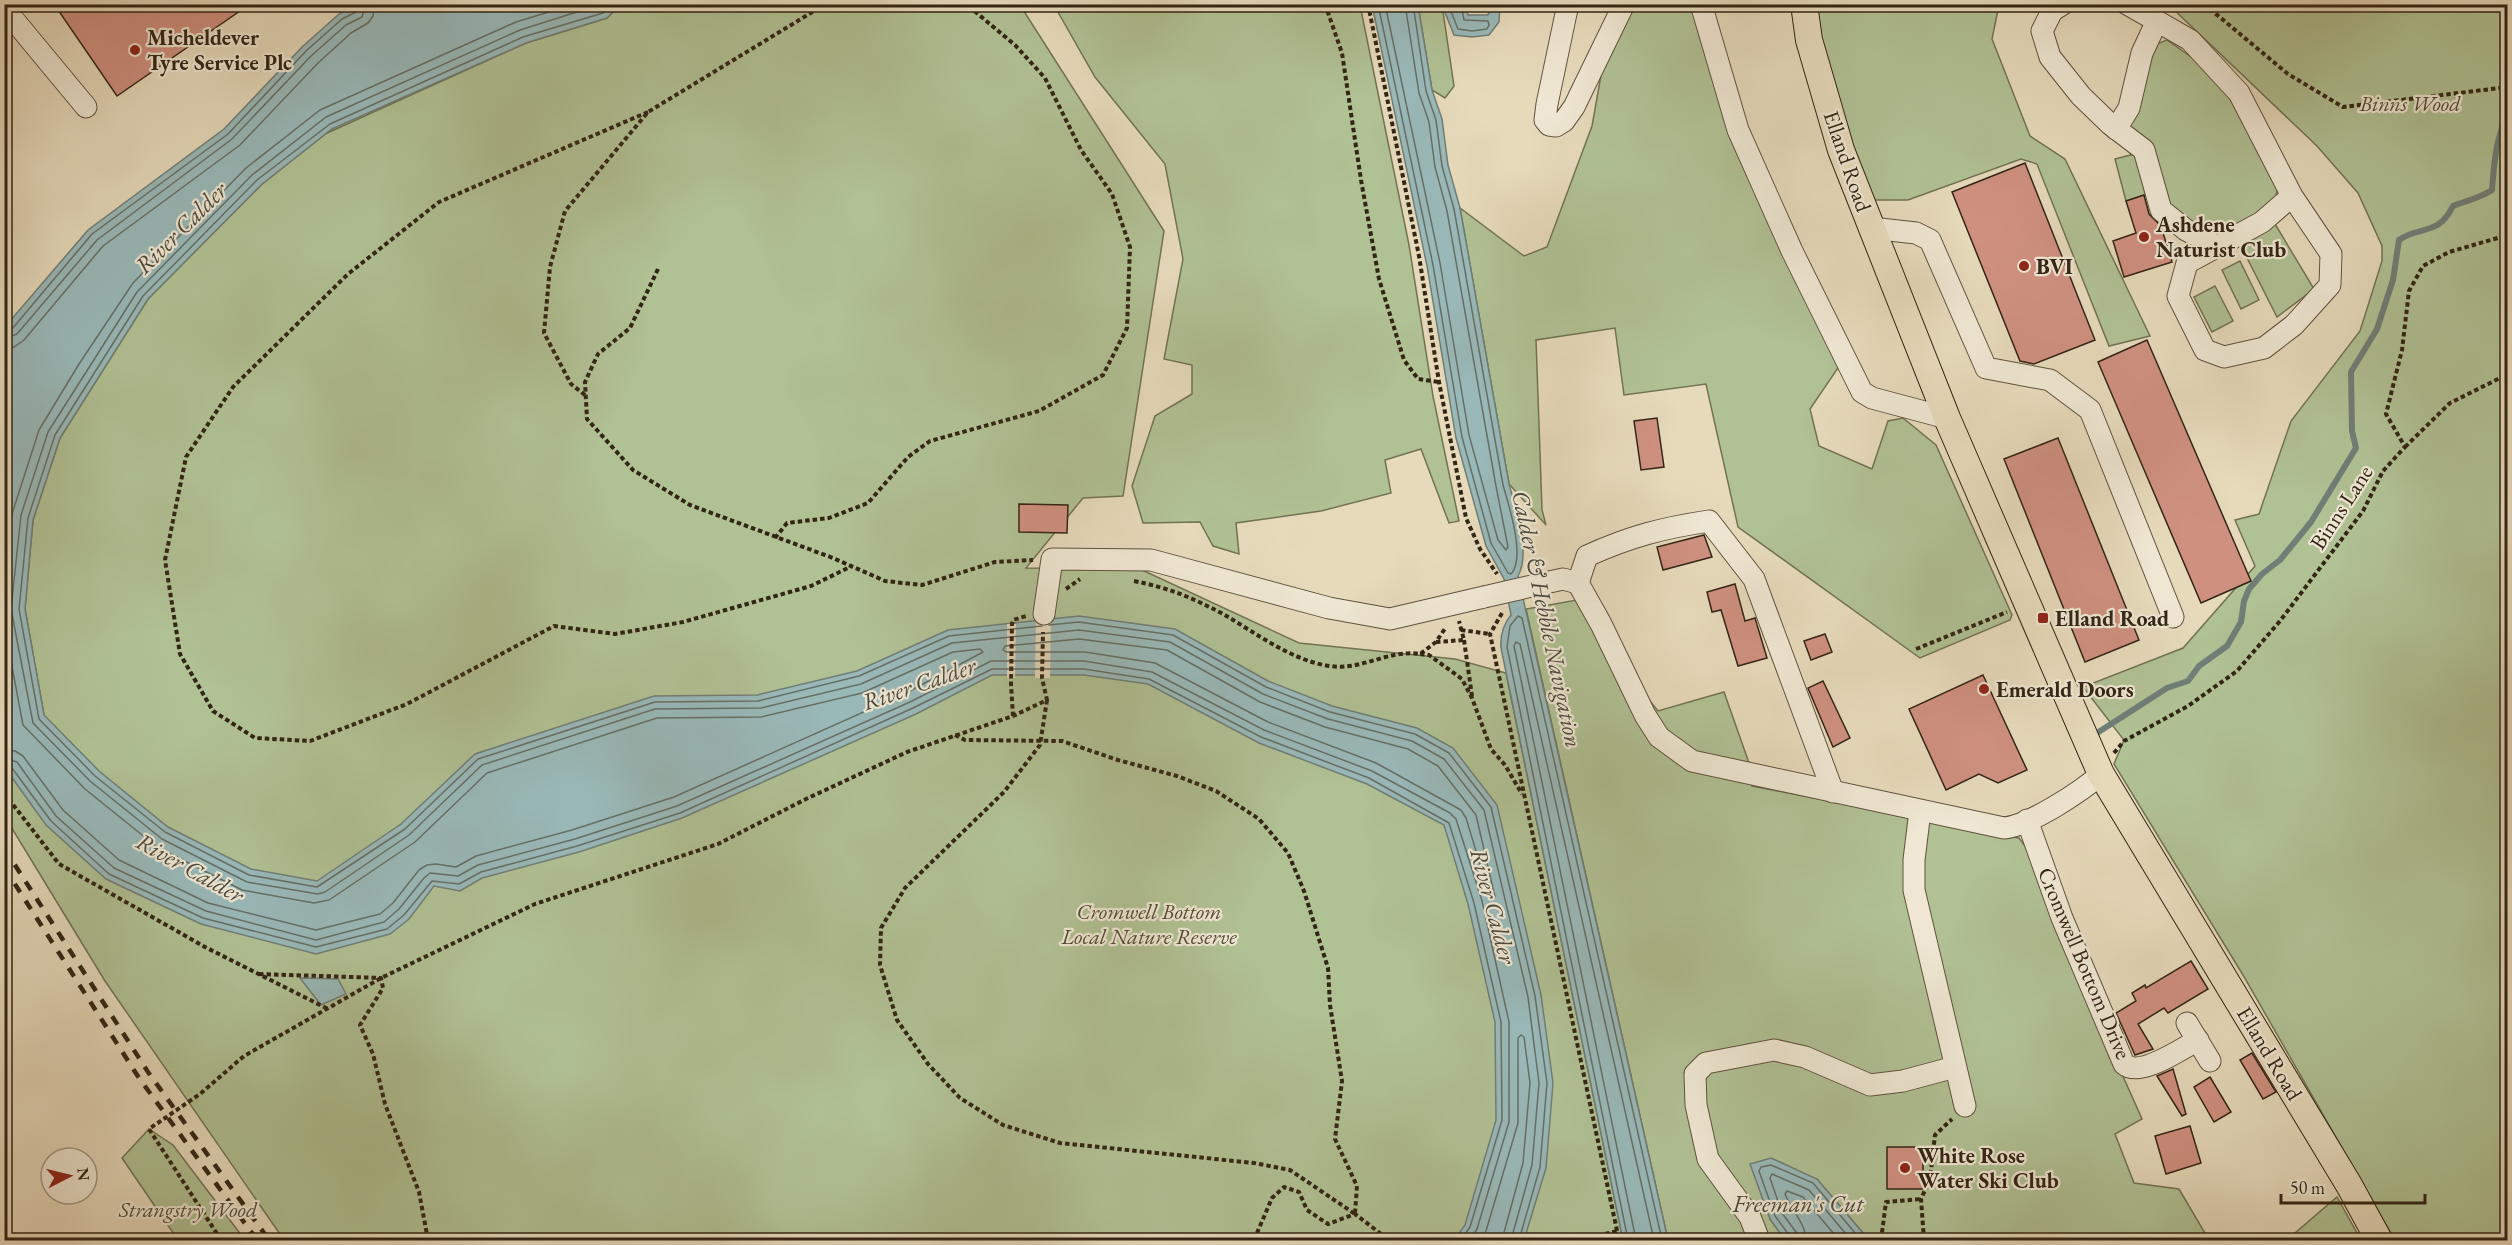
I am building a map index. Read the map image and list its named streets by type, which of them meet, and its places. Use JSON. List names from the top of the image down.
{
  "streets": {
    "main road": ["Elland Road"],
    "street": ["Cromwell Bottom Drive"],
    "path": ["Binns Lane"]
  },
  "crossings": [
    ["Elland Road", "Binns Lane"]
  ],
  "water": ["River Calder", "Calder & Hebble Navigation", "Freeman's Cut"],
  "parks": ["Binns Wood", "Cromwell Bottom Local Nature Reserve", "Strangstry Wood"],
  "places": {
    "other": [
      "Micheldever Tyre Service Plc",
      "Ashdene Naturist Club",
      "BVI",
      "Emerald Doors",
      "White Rose Water Ski Club"
    ],
    "transit": ["Elland Road"]
  },
  "scale_bar": "50 m",
  "north": "right"
}
